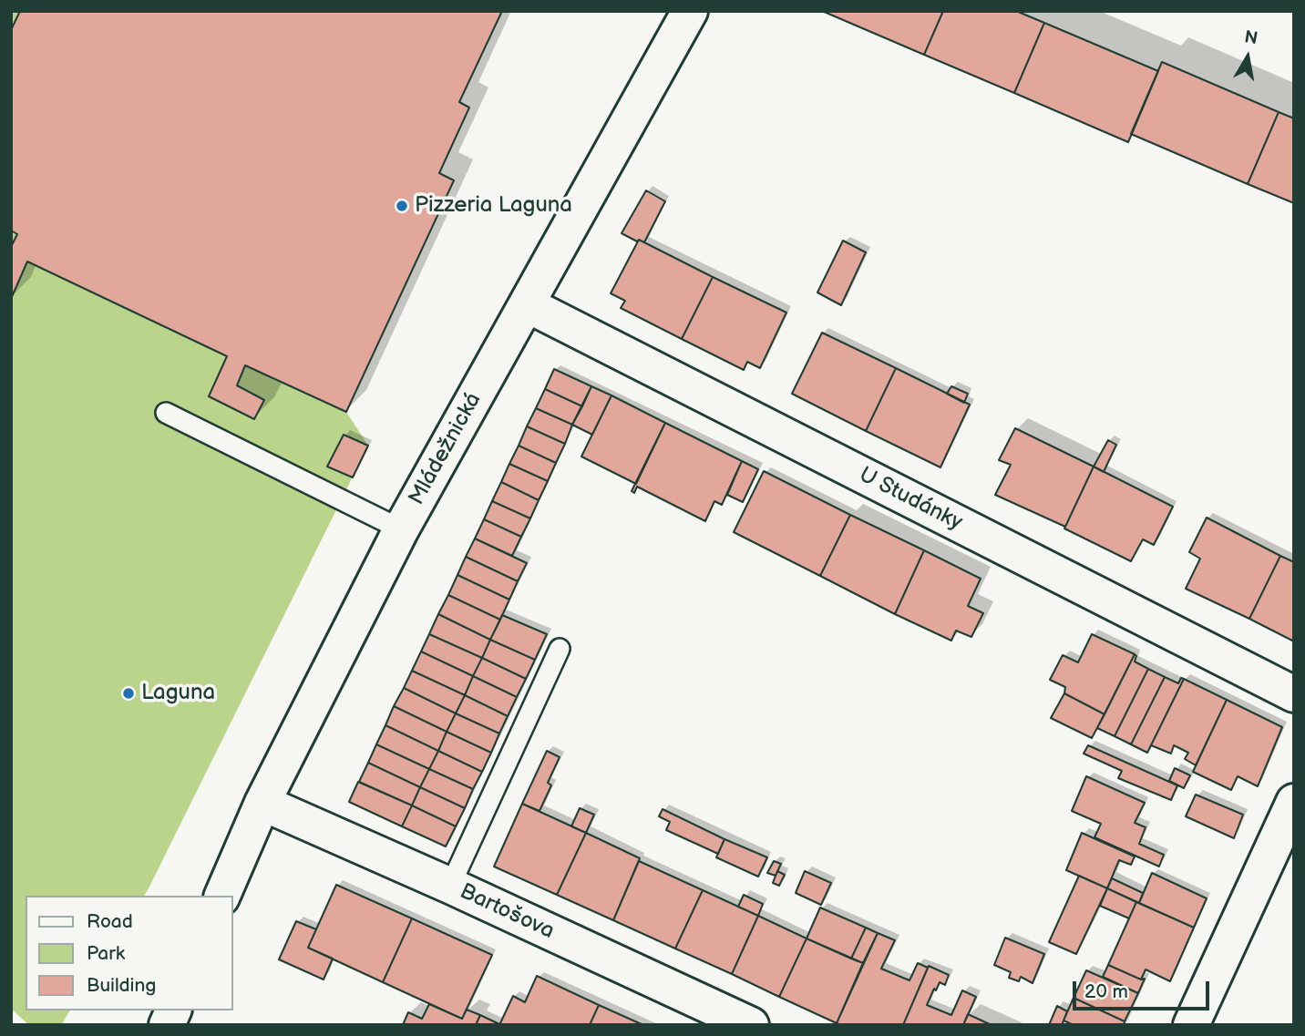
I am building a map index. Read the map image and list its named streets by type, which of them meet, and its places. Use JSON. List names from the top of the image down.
{
  "streets": {
    "street": ["Mládežnická", "U Studánky", "Bartošova"]
  },
  "crossings": [
    ["Mládežnická", "U Studánky"],
    ["Mládežnická", "Bartošova"]
  ],
  "places": ["Pizzeria Laguna", "Laguna"],
  "legend": ["Road", "Park", "Building"],
  "scale_bar": "20 m",
  "north": "top"
}
